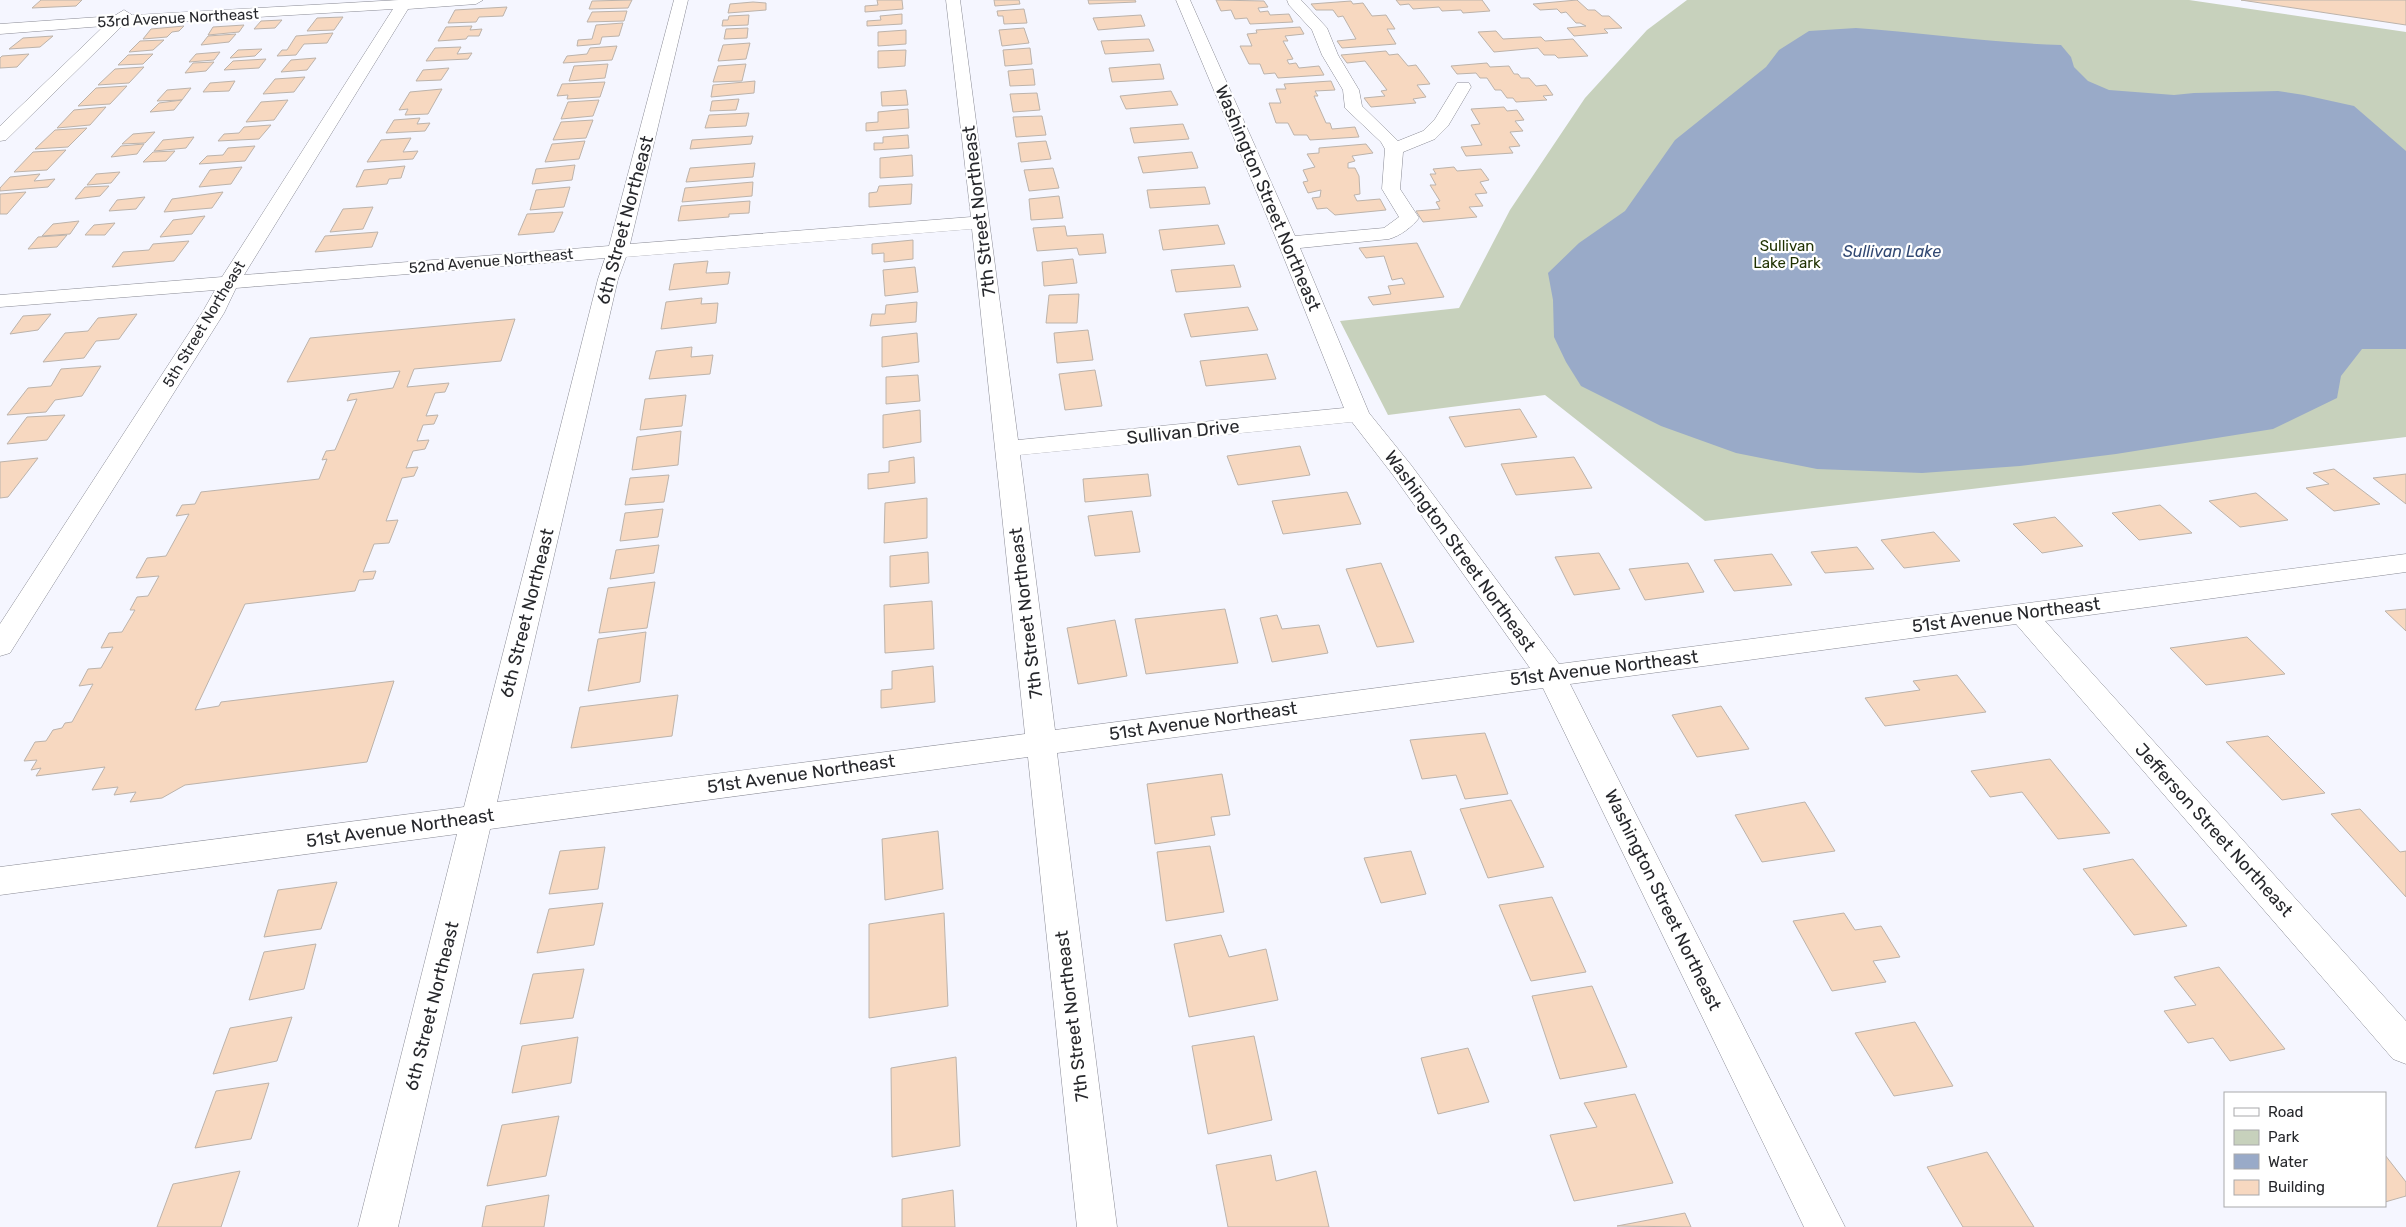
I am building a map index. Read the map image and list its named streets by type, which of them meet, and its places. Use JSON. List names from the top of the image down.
{
  "streets": {
    "street": [
      "53rd Avenue Northeast",
      "Washington Street Northeast",
      "7th Street Northeast",
      "6th Street Northeast",
      "52nd Avenue Northeast",
      "5th Street Northeast",
      "Sullivan Drive",
      "51st Avenue Northeast",
      "Jefferson Street Northeast"
    ]
  },
  "crossings": [
    ["53rd Avenue Northeast", "5th Street Northeast"],
    ["Washington Street Northeast", "Sullivan Drive"],
    ["Washington Street Northeast", "51st Avenue Northeast"],
    ["7th Street Northeast", "52nd Avenue Northeast"],
    ["7th Street Northeast", "Sullivan Drive"],
    ["7th Street Northeast", "51st Avenue Northeast"],
    ["6th Street Northeast", "52nd Avenue Northeast"],
    ["6th Street Northeast", "51st Avenue Northeast"],
    ["52nd Avenue Northeast", "5th Street Northeast"],
    ["51st Avenue Northeast", "Jefferson Street Northeast"]
  ],
  "water": ["Sullivan Lake"],
  "parks": ["Sullivan Lake Park"],
  "legend": [
    "Road",
    "Park",
    "Water",
    "Building"
  ]
}
